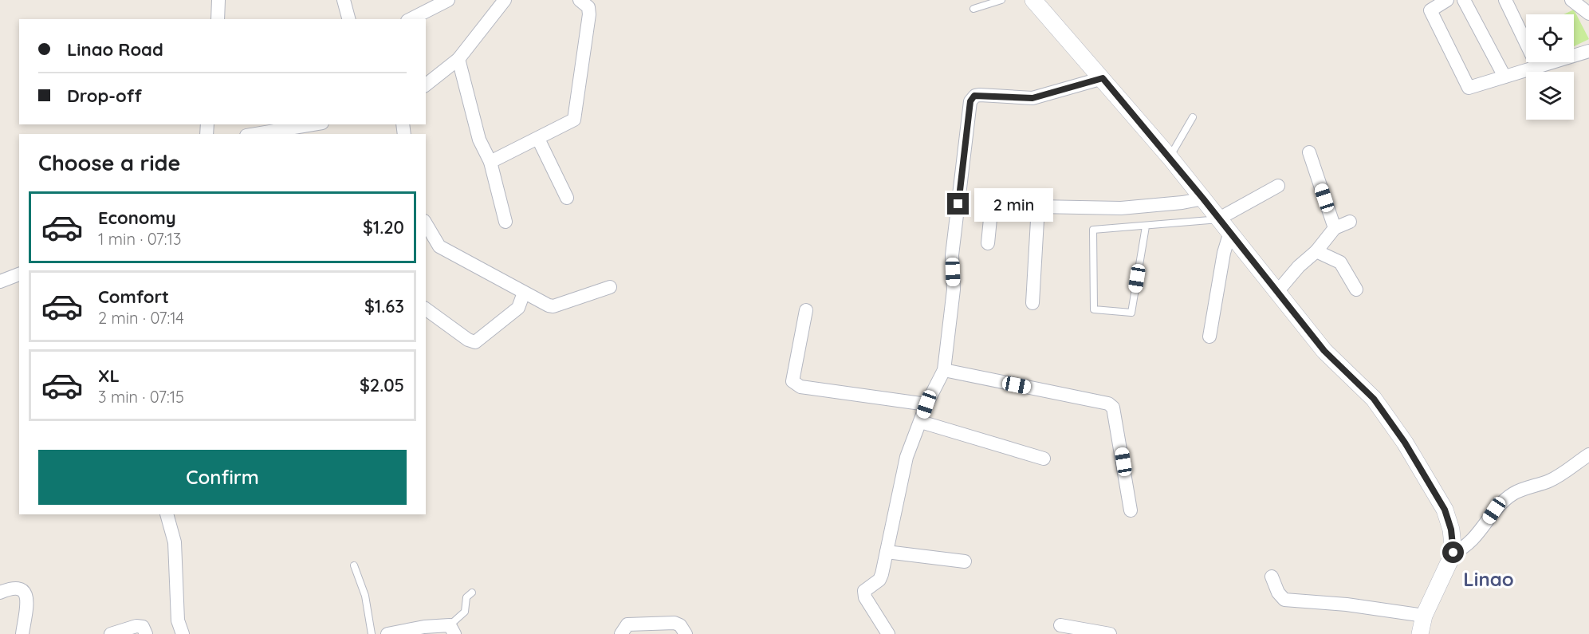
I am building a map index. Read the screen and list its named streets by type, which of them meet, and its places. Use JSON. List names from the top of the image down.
{
  "districts": ["Linao"],
  "page": {
    "banner": ["Linao Road", "Drop-off"],
    "heading": "Choose a ride",
    "bubble": "2 min",
    "list": [
      {
        "name": "Economy",
        "note": "1 min · 07:13",
        "value": "$1.20"
      },
      {
        "name": "Comfort",
        "note": "2 min · 07:14",
        "value": "$1.63"
      },
      {
        "name": "XL",
        "note": "3 min · 07:15",
        "value": "$2.05"
      }
    ],
    "buttons": "Confirm"
  }
}
